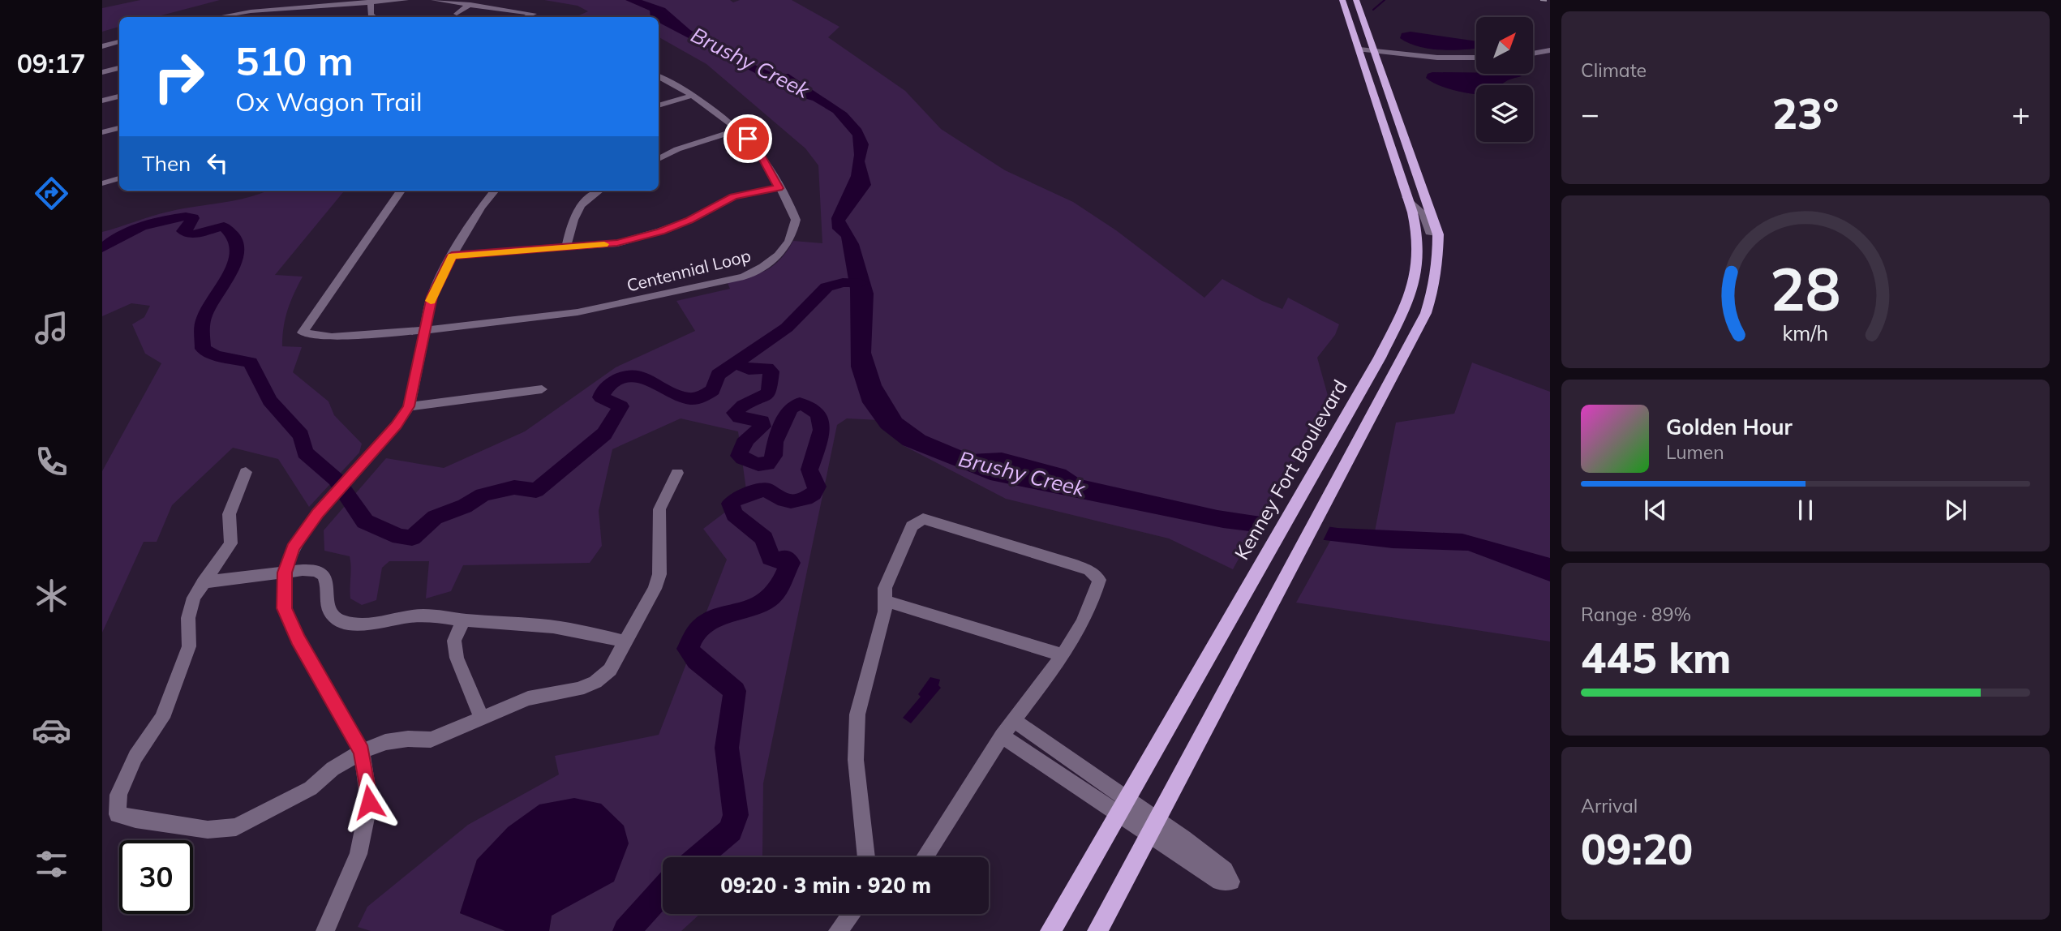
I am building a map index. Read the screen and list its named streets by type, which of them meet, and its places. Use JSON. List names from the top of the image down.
{
  "streets": {
    "main road": ["Kenney Fort Boulevard"],
    "street": ["Centennial Loop"]
  },
  "water": ["Brushy Creek"],
  "north": "top right",
  "page": {
    "tabs": "09:17",
    "tile": [
      "Climate",
      ["Range · 89%", "445 km"],
      ["Arrival", "09:20"]
    ],
    "turn": ["510 m", "Ox Wagon Trail"],
    "heat": ["−", "23°", "+"],
    "then": "Then",
    "song": ["Golden Hour", "Lumen"],
    "limit": "30",
    "trip": "09:20 · 3 min · 920 m",
    "gauge": ["28", "km/h"]
  }
}
